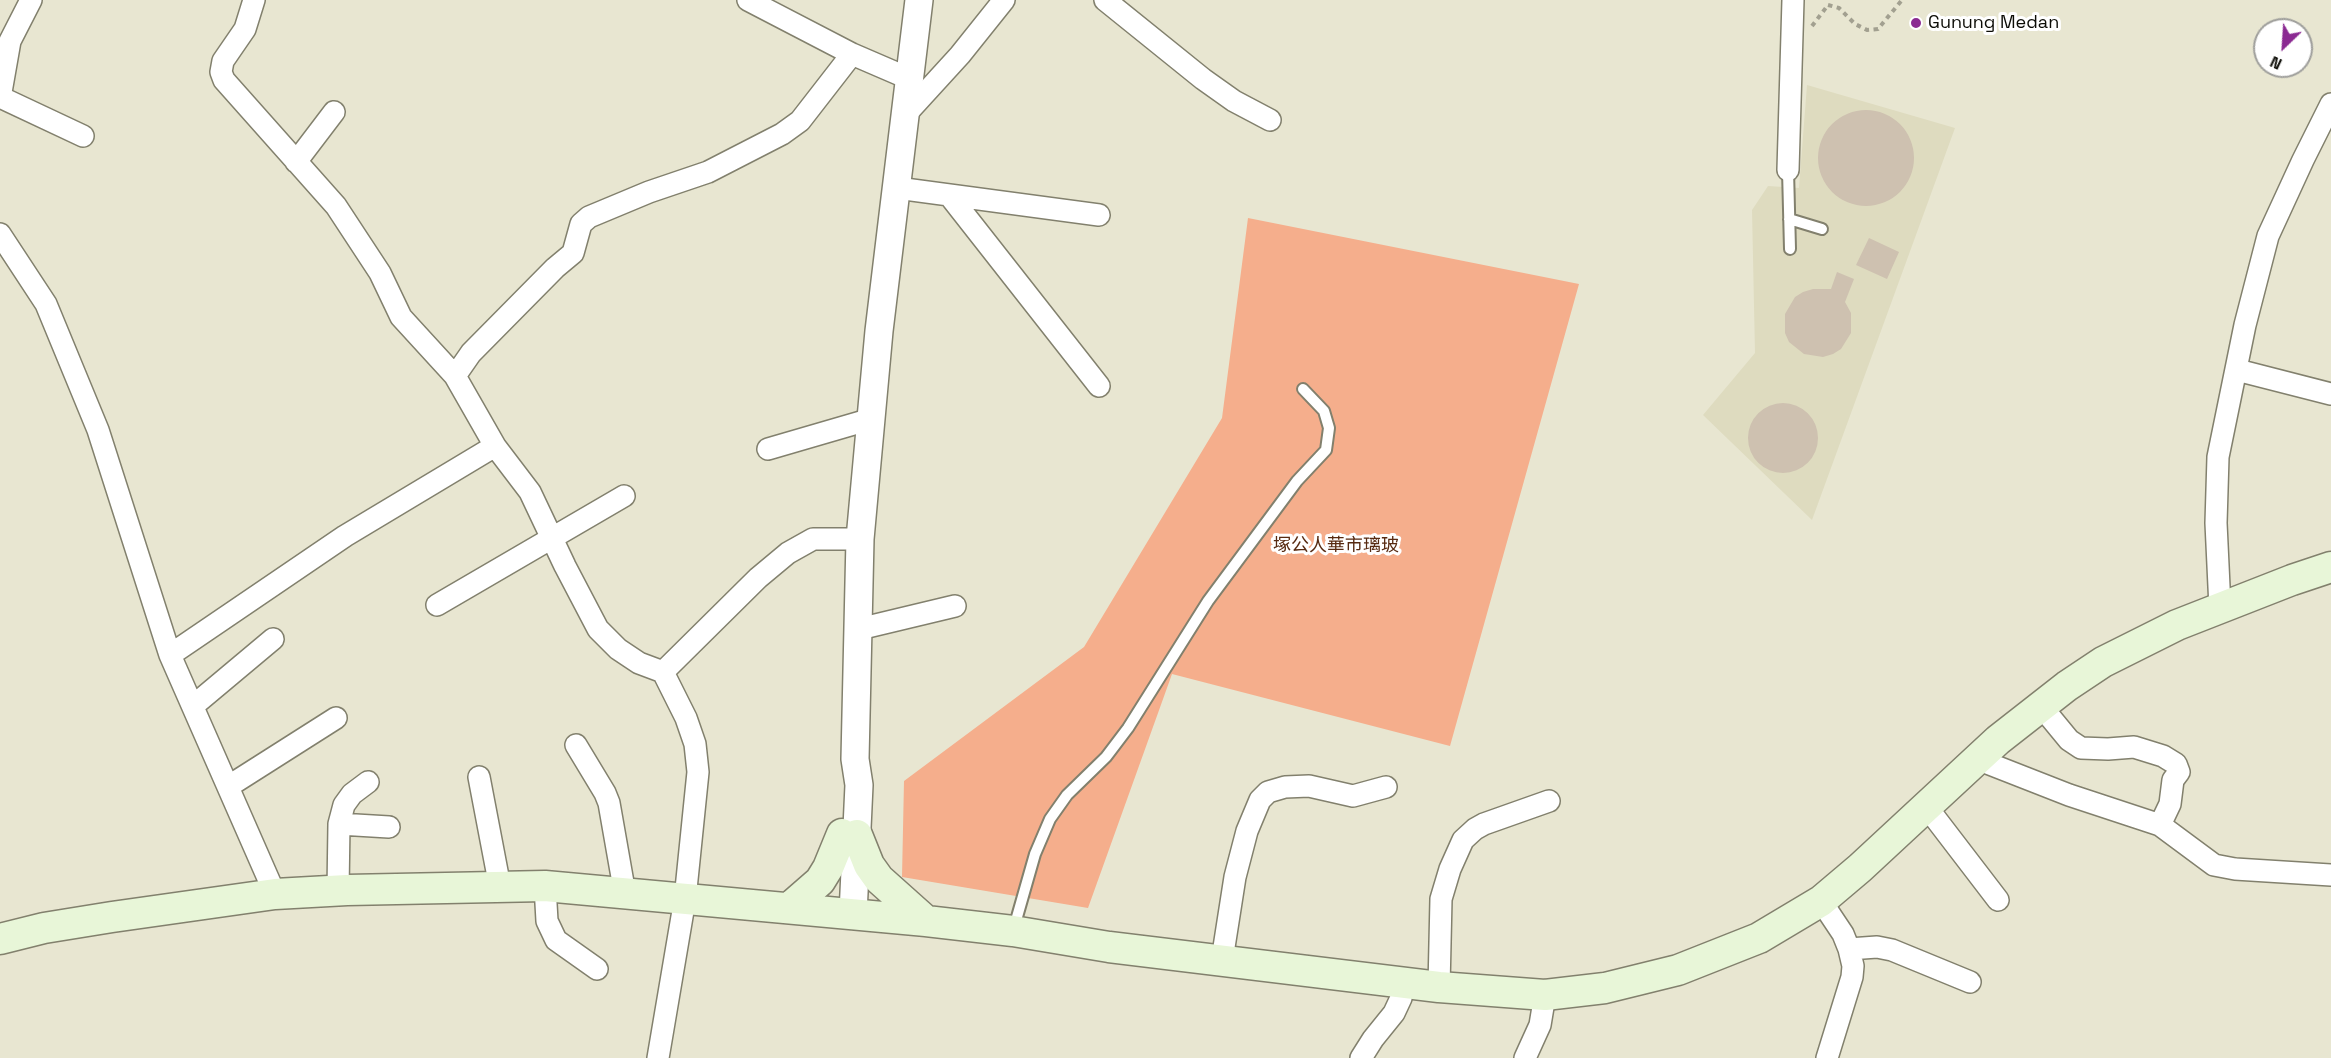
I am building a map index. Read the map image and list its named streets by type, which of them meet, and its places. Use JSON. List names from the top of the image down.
{
  "parks": ["塚公人華市璃玻"],
  "places": ["Gunung Medan"],
  "north": "bottom left"
}
